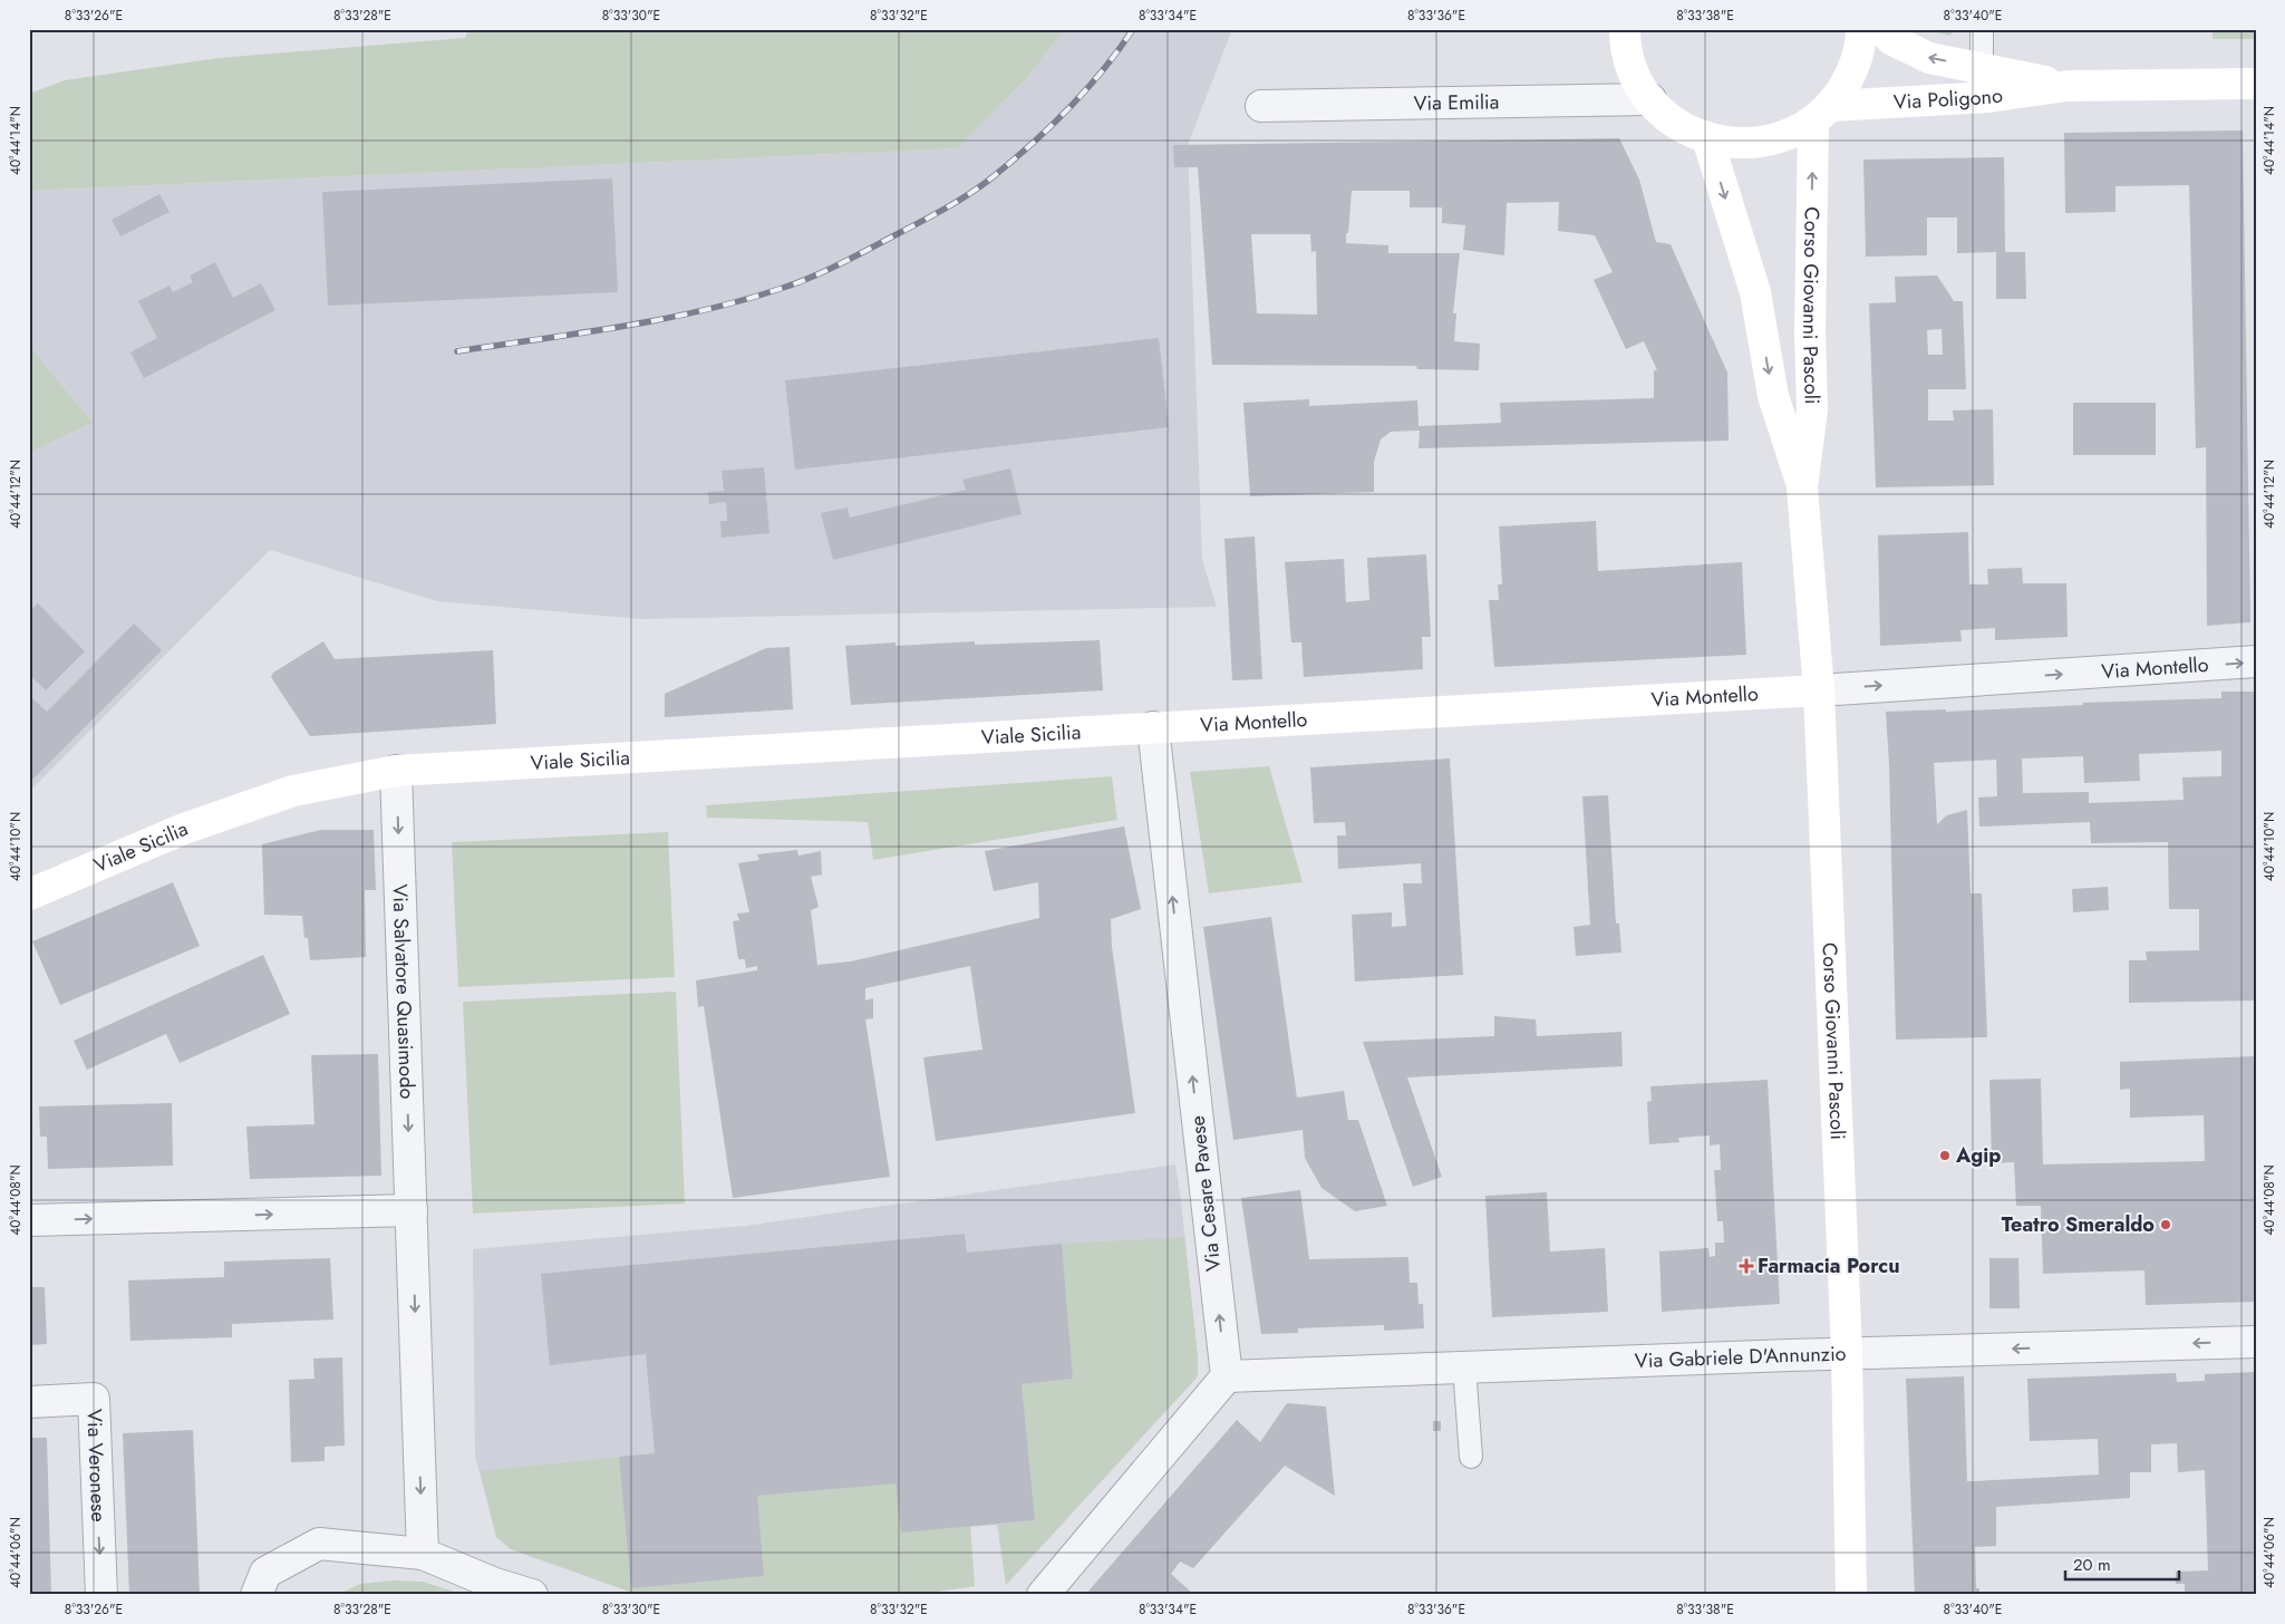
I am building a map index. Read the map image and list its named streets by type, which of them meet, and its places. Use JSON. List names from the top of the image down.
{
  "streets": {
    "main road": [
      "Via Poligono",
      "Corso Giovanni Pascoli",
      "Via Montello",
      "Viale Sicilia"
    ],
    "street": [
      "Via Emilia",
      "Via Salvatore Quasimodo",
      "Via Cesare Pavese",
      "Via Gabriele D'Annunzio",
      "Via Veronese"
    ]
  },
  "crossings": [
    ["Via Poligono", "Corso Giovanni Pascoli"],
    ["Corso Giovanni Pascoli", "Via Montello"],
    ["Corso Giovanni Pascoli", "Via Gabriele D'Annunzio"],
    ["Via Montello", "Viale Sicilia"],
    ["Via Montello", "Via Cesare Pavese"],
    ["Viale Sicilia", "Via Salvatore Quasimodo"],
    ["Viale Sicilia", "Via Cesare Pavese"],
    ["Via Cesare Pavese", "Via Gabriele D'Annunzio"]
  ],
  "one_way": [
    "Via Montello",
    "Via Salvatore Quasimodo",
    "Via Cesare Pavese",
    "Via Gabriele D'Annunzio"
  ],
  "places": {
    "other": ["Agip", "Teatro Smeraldo"],
    "health": ["Farmacia Porcu"]
  },
  "scale_bar": "20 m",
  "coordinates": [
    "8°33'26\"E",
    "8°33'28\"E",
    "8°33'30\"E",
    "8°33'32\"E",
    "8°33'34\"E",
    "8°33'36\"E",
    "8°33'38\"E",
    "8°33'40\"E",
    "40°44'14\"N",
    "40°44'12\"N",
    "40°44'10\"N",
    "40°44'08\"N",
    "40°44'06\"N"
  ]
}
